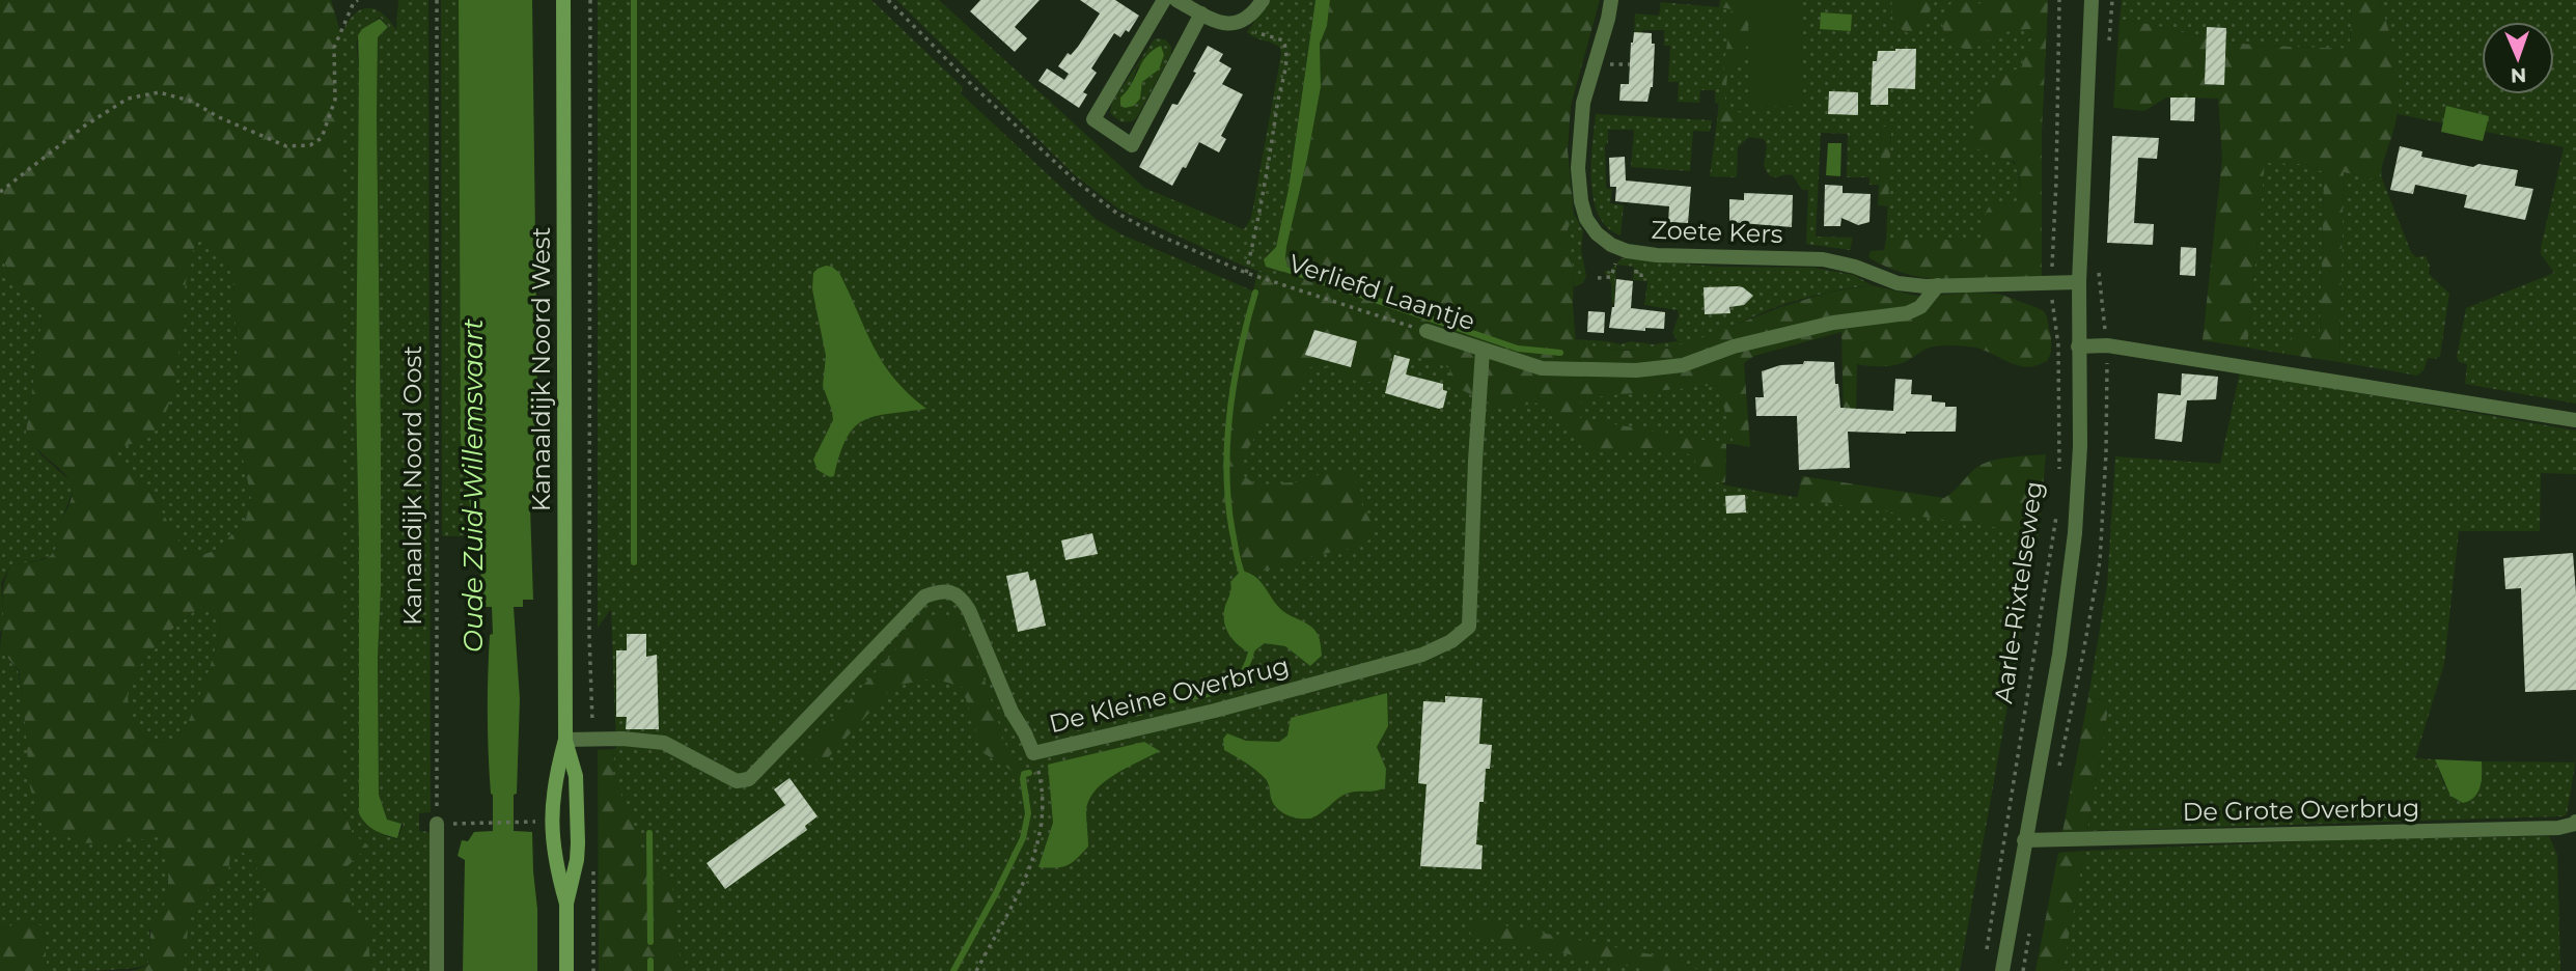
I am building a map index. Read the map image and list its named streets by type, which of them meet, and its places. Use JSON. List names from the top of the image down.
{
  "streets": {
    "main road": ["Kanaaldijk Noord West"],
    "street": [
      "Zoete Kers",
      "Verliefd Laantje",
      "Aarle-Rixtelseweg",
      "De Kleine Overbrug",
      "De Grote Overbrug"
    ],
    "path": ["Kanaaldijk Noord Oost"]
  },
  "crossings": [
    ["Zoete Kers", "Verliefd Laantje"],
    ["Zoete Kers", "Aarle-Rixtelseweg"],
    ["Verliefd Laantje", "De Kleine Overbrug"],
    ["Kanaaldijk Noord West", "De Kleine Overbrug"],
    ["Aarle-Rixtelseweg", "De Grote Overbrug"]
  ],
  "water": ["Oude Zuid-Willemsvaart"],
  "north": "bottom"
}
